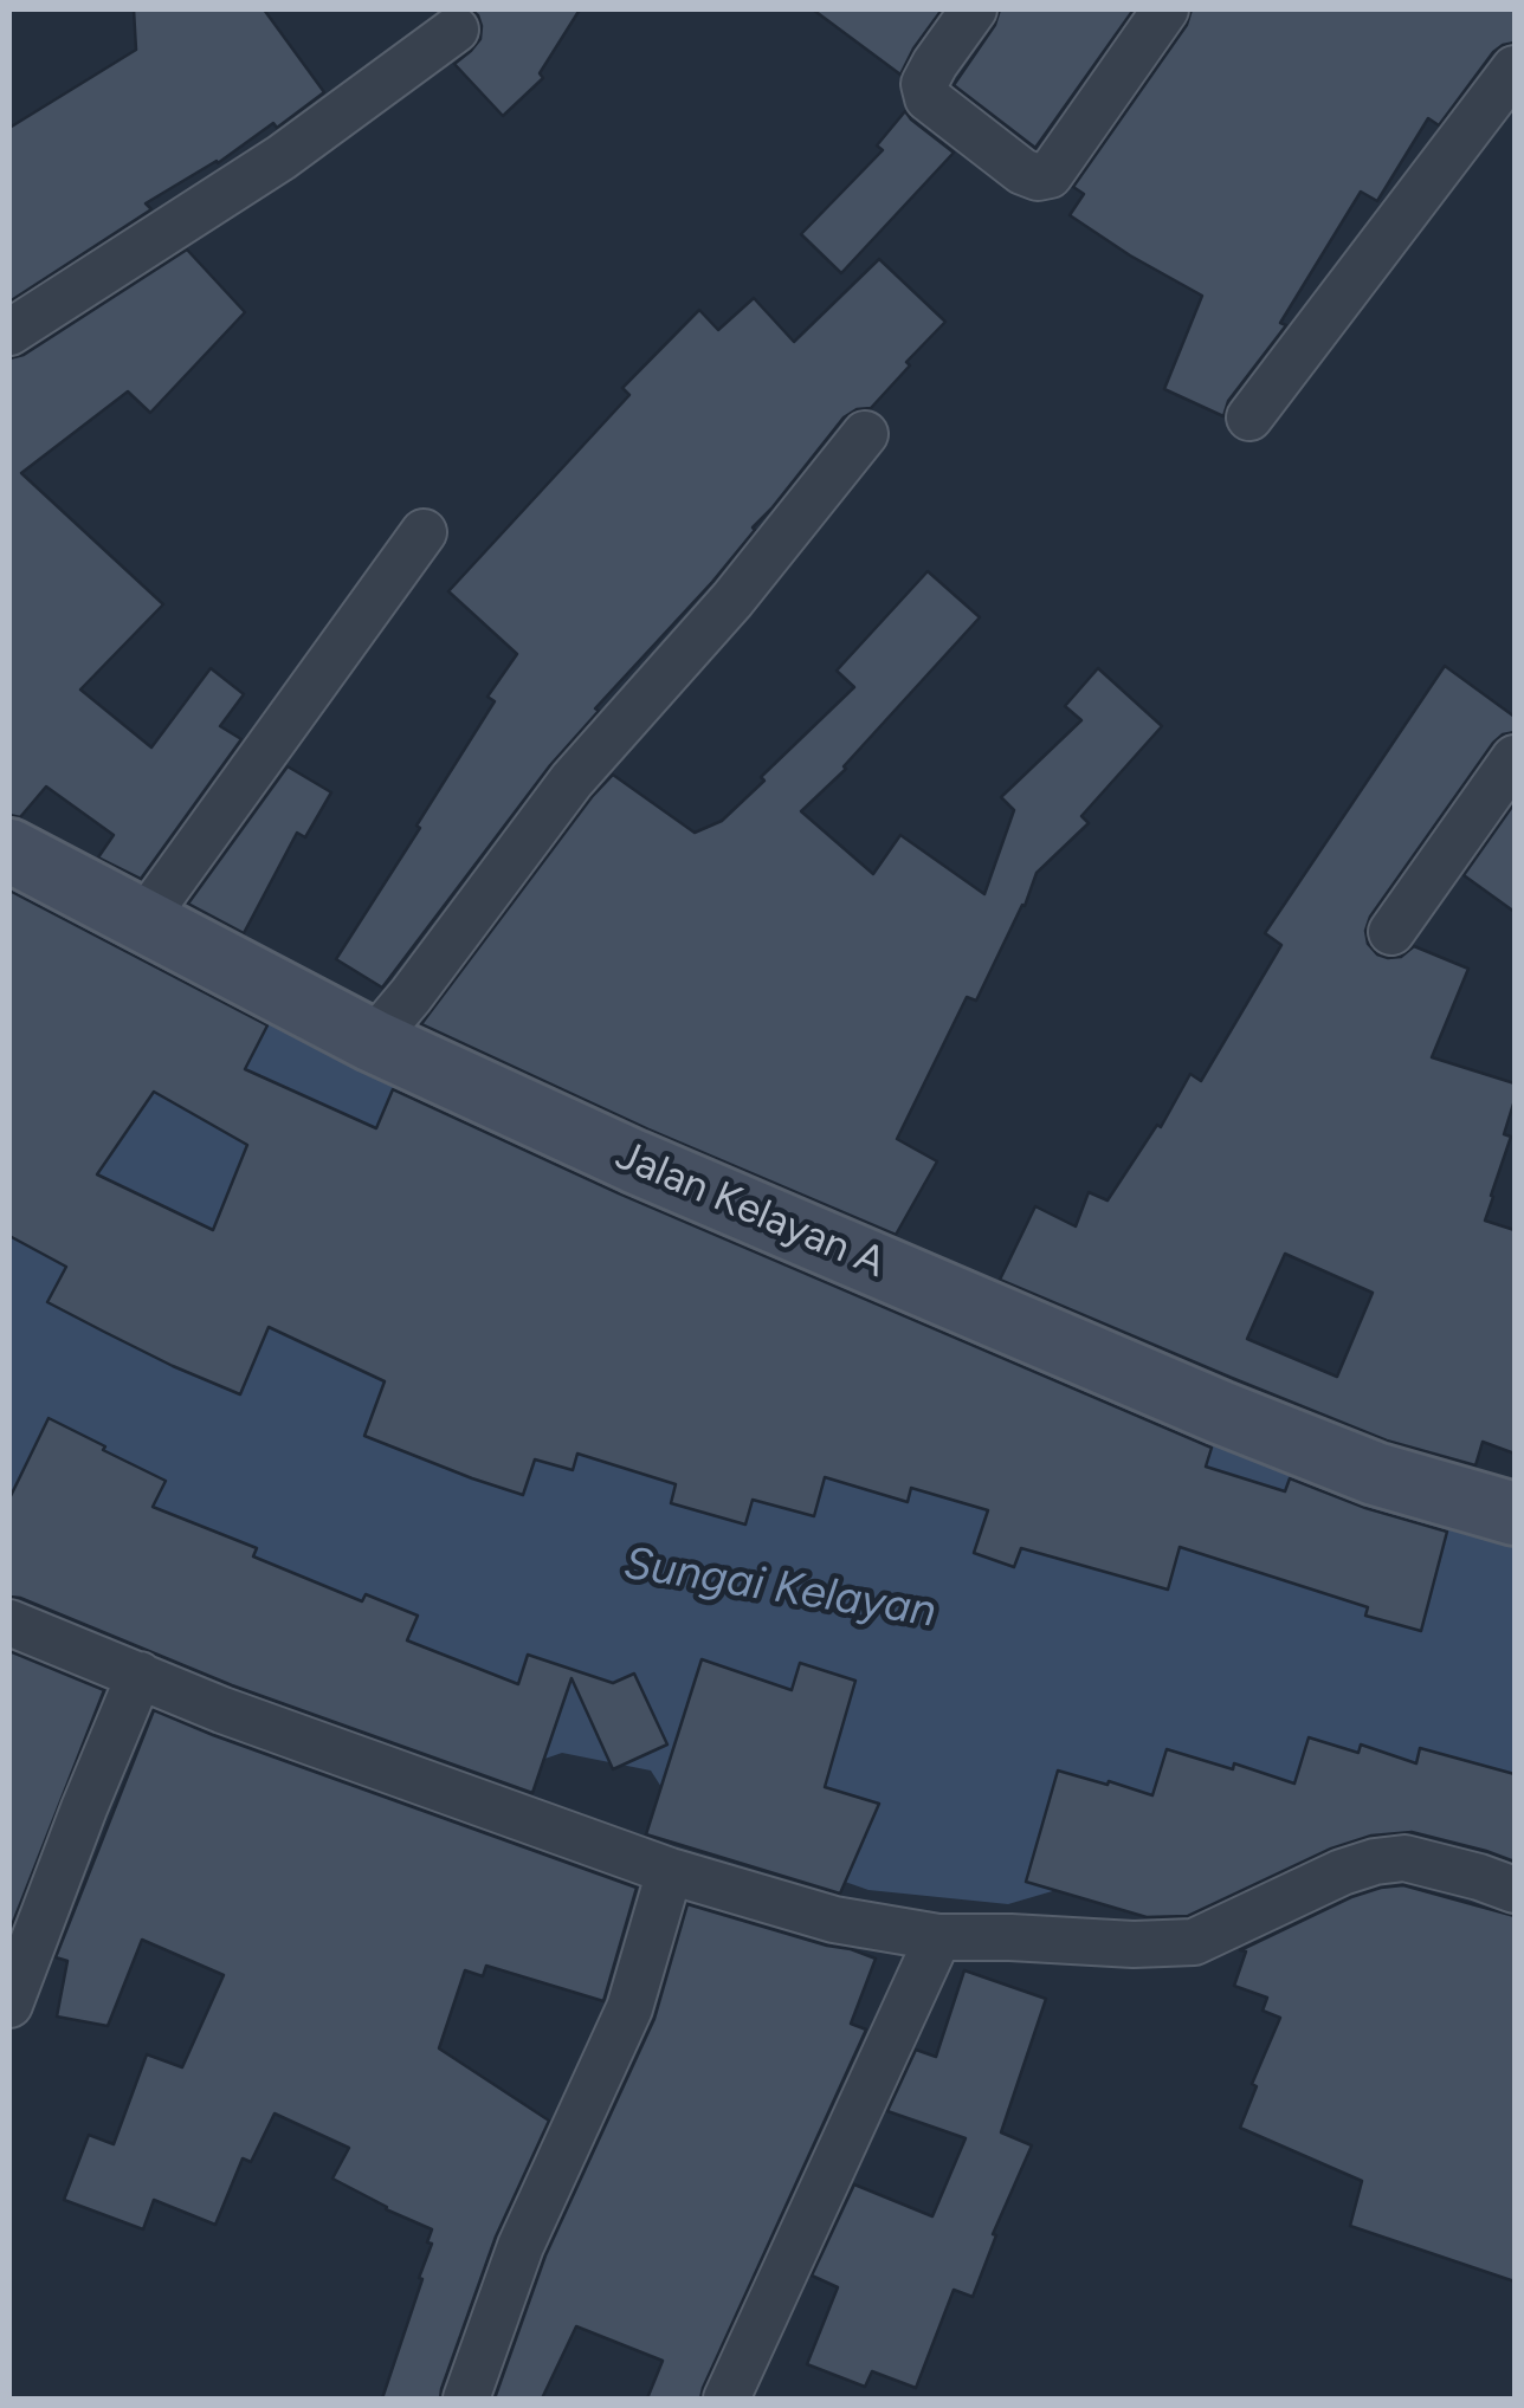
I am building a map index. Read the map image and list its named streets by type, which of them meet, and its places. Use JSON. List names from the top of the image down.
{
  "streets": {
    "street": ["Jalan Kelayan A"]
  },
  "water": ["Sungai Kelayan"]
}
